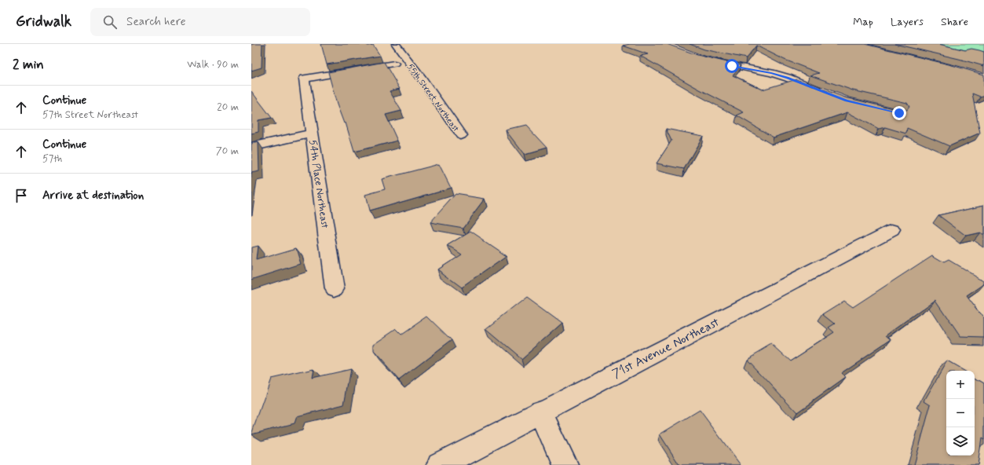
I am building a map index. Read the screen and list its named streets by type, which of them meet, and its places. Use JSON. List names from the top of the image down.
{
  "streets": {
    "street": ["55th Street Northeast", "54th Place Northeast", "71st Avenue Northeast"]
  },
  "page": {
    "header": "Gridwalk",
    "search": "Search here",
    "nav": ["Map", "Layers", "Share"],
    "heading": ["2 min", "Walk · 90 m"],
    "list": [
      ["Continue", "57th Street Northeast", "20 m"],
      ["Continue", "57th", "70 m"],
      "Arrive at destination"
    ],
    "map_buttons": ["+", "−"]
  }
}
